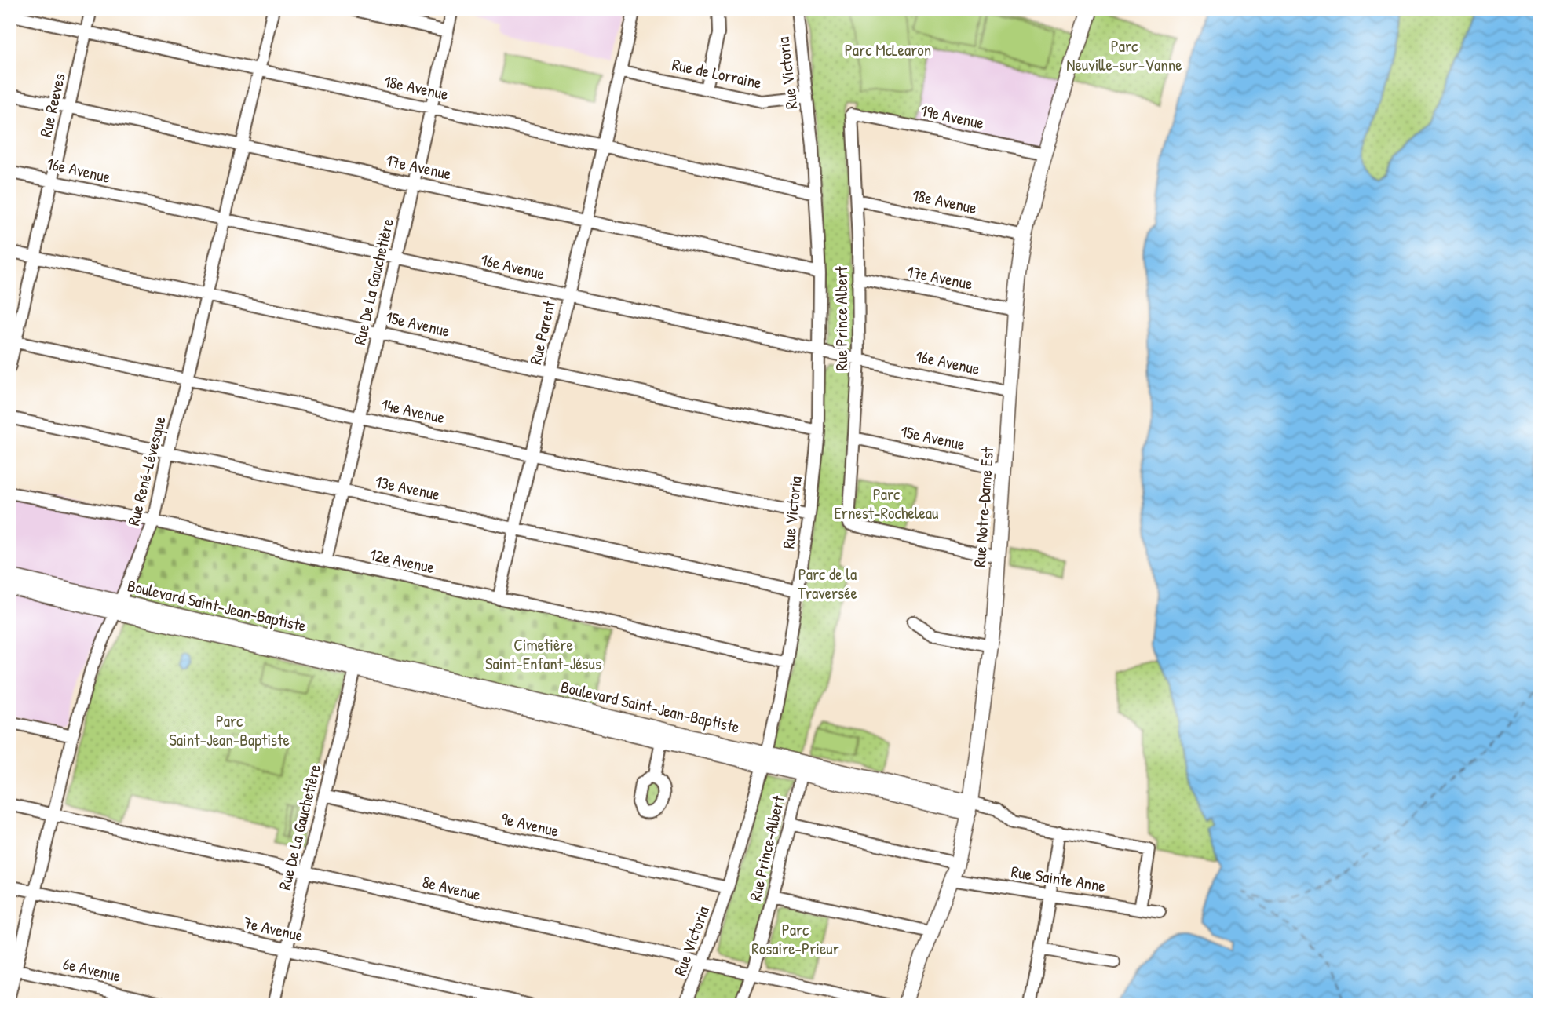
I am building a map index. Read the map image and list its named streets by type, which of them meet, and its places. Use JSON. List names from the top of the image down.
{
  "streets": {
    "main road": ["Rue Notre-Dame Est", "Boulevard Saint-Jean-Baptiste"],
    "street": [
      "Rue Victoria",
      "Rue de Lorraine",
      "18e Avenue",
      "Rue Reeves",
      "19e Avenue",
      "17e Avenue",
      "16e Avenue",
      "Rue De La Gauchetière",
      "Rue Prince Albert",
      "15e Avenue",
      "Rue Parent",
      "14e Avenue",
      "Rue René-Lévesque",
      "13e Avenue",
      "12e Avenue",
      "9e Avenue",
      "Rue Prince-Albert",
      "Rue Sainte Anne",
      "8e Avenue",
      "7e Avenue",
      "6e Avenue"
    ]
  },
  "crossings": [
    ["Rue Victoria", "Rue de Lorraine"],
    ["Rue Victoria", "18e Avenue"],
    ["Rue Victoria", "17e Avenue"],
    ["Rue Victoria", "16e Avenue"],
    ["Rue Victoria", "15e Avenue"],
    ["Rue Victoria", "14e Avenue"],
    ["Rue Victoria", "13e Avenue"],
    ["Rue Victoria", "12e Avenue"],
    ["Rue Victoria", "Boulevard Saint-Jean-Baptiste"],
    ["Rue Victoria", "9e Avenue"],
    ["Rue Victoria", "8e Avenue"],
    ["Rue de Lorraine", "Rue Parent"],
    ["18e Avenue", "Rue Reeves"],
    ["18e Avenue", "Rue De La Gauchetière"],
    ["18e Avenue", "Rue Prince Albert"],
    ["18e Avenue", "Rue Parent"],
    ["18e Avenue", "Rue René-Lévesque"],
    ["18e Avenue", "Rue Notre-Dame Est"],
    ["Rue Reeves", "17e Avenue"],
    ["Rue Reeves", "16e Avenue"],
    ["Rue Reeves", "15e Avenue"],
    ["Rue Reeves", "14e Avenue"],
    ["19e Avenue", "Rue Prince Albert"],
    ["19e Avenue", "Rue Notre-Dame Est"],
    ["17e Avenue", "Rue De La Gauchetière"],
    ["17e Avenue", "Rue Prince Albert"],
    ["17e Avenue", "Rue Parent"],
    ["17e Avenue", "Rue René-Lévesque"],
    ["17e Avenue", "Rue Notre-Dame Est"],
    ["16e Avenue", "Rue De La Gauchetière"],
    ["16e Avenue", "Rue Prince Albert"],
    ["16e Avenue", "Rue Parent"],
    ["16e Avenue", "Rue René-Lévesque"],
    ["16e Avenue", "Rue Notre-Dame Est"],
    ["Rue De La Gauchetière", "15e Avenue"],
    ["Rue De La Gauchetière", "14e Avenue"],
    ["Rue De La Gauchetière", "13e Avenue"],
    ["Rue De La Gauchetière", "12e Avenue"],
    ["Rue De La Gauchetière", "Boulevard Saint-Jean-Baptiste"],
    ["Rue De La Gauchetière", "9e Avenue"],
    ["Rue De La Gauchetière", "8e Avenue"],
    ["Rue De La Gauchetière", "7e Avenue"],
    ["Rue Prince Albert", "15e Avenue"],
    ["Rue Prince Albert", "Rue Notre-Dame Est"],
    ["15e Avenue", "Rue Parent"],
    ["15e Avenue", "Rue René-Lévesque"],
    ["15e Avenue", "Rue Notre-Dame Est"],
    ["Rue Parent", "14e Avenue"],
    ["Rue Parent", "13e Avenue"],
    ["Rue Parent", "12e Avenue"],
    ["14e Avenue", "Rue René-Lévesque"],
    ["Rue René-Lévesque", "13e Avenue"],
    ["Rue René-Lévesque", "12e Avenue"],
    ["Rue René-Lévesque", "Boulevard Saint-Jean-Baptiste"],
    ["Rue René-Lévesque", "8e Avenue"],
    ["Rue René-Lévesque", "7e Avenue"],
    ["Rue René-Lévesque", "6e Avenue"],
    ["Rue Notre-Dame Est", "Boulevard Saint-Jean-Baptiste"],
    ["Rue Notre-Dame Est", "Rue Sainte Anne"],
    ["Boulevard Saint-Jean-Baptiste", "Rue Prince-Albert"],
    ["Boulevard Saint-Jean-Baptiste", "Rue Sainte Anne"],
    ["Rue Prince-Albert", "8e Avenue"]
  ],
  "parks": [
    "Parc Neuville-sur-Vanne",
    "Parc McLearon",
    "Parc Ernest-Rocheleau",
    "Parc de la Traversée",
    "Cimetière Saint-Enfant-Jésus",
    "Parc Saint-Jean-Baptiste",
    "Parc Rosaire-Prieur"
  ]
}
